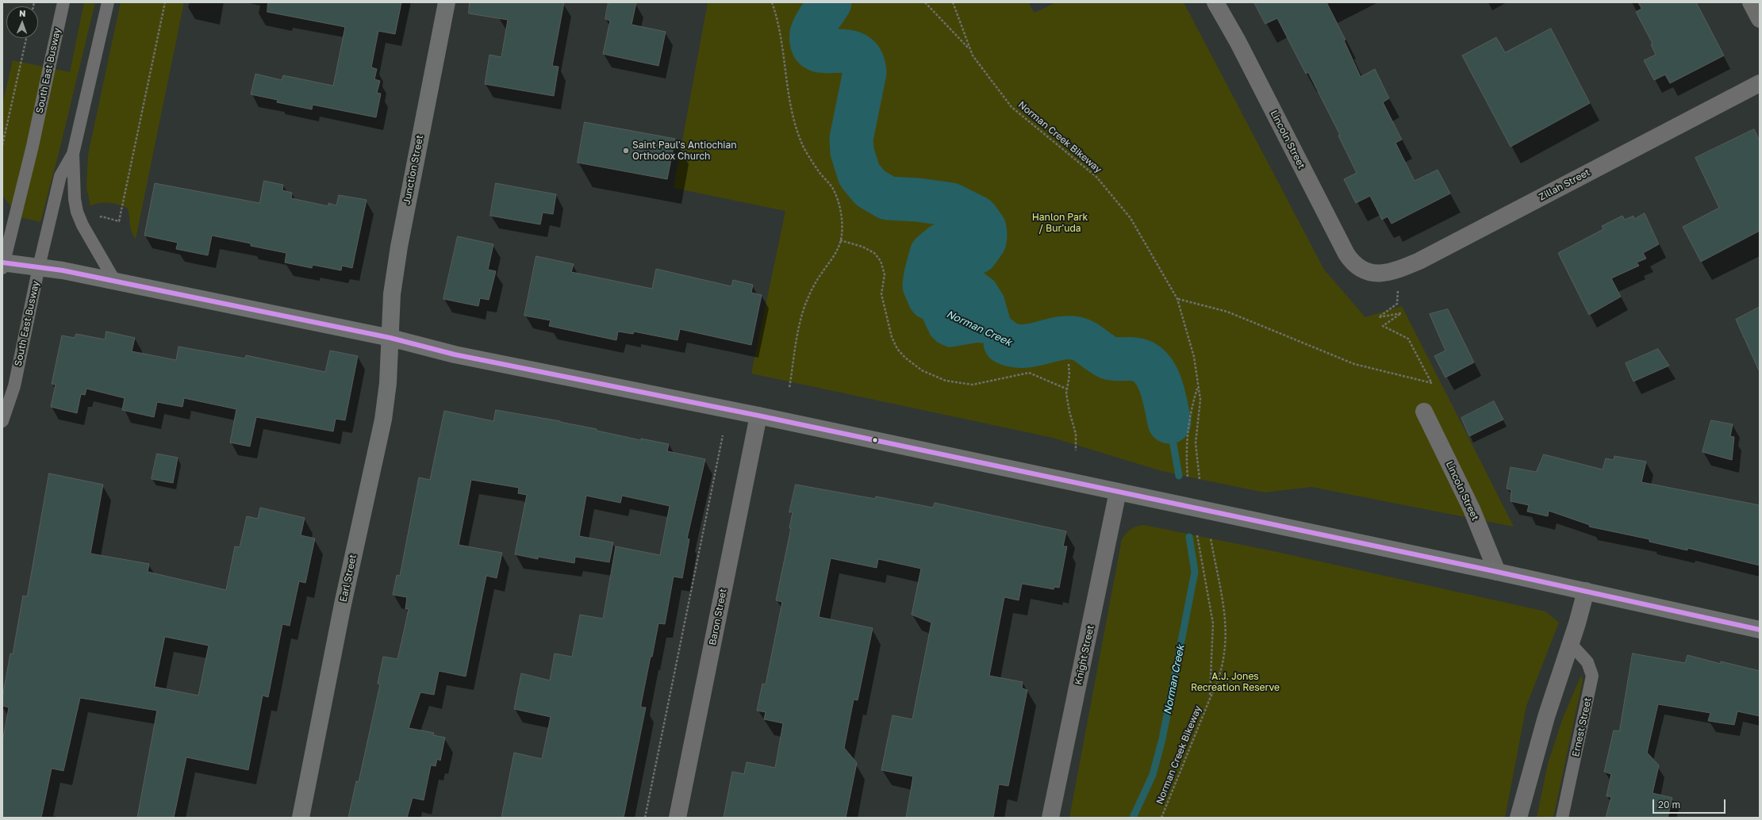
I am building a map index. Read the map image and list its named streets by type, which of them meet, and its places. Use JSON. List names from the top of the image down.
{
  "streets": {
    "main road": ["Junction Street", "Earl Street"],
    "street": [
      "Lincoln Street",
      "Zillah Street",
      "Baron Street",
      "Knight Street"
    ],
    "lane": ["South East Busway", "Ernest Street"],
    "path": ["Norman Creek Bikeway"]
  },
  "crossings": [
    ["Lincoln Street", "Zillah Street"],
    ["Junction Street", "Earl Street"]
  ],
  "water": ["Norman Creek"],
  "parks": ["Hanlon Park / Bur'uda", "A.J. Jones Recreation Reserve"],
  "places": ["Saint Paul's Antiochian Orthodox Church"],
  "scale_bar": "20 m",
  "north": "top"
}
